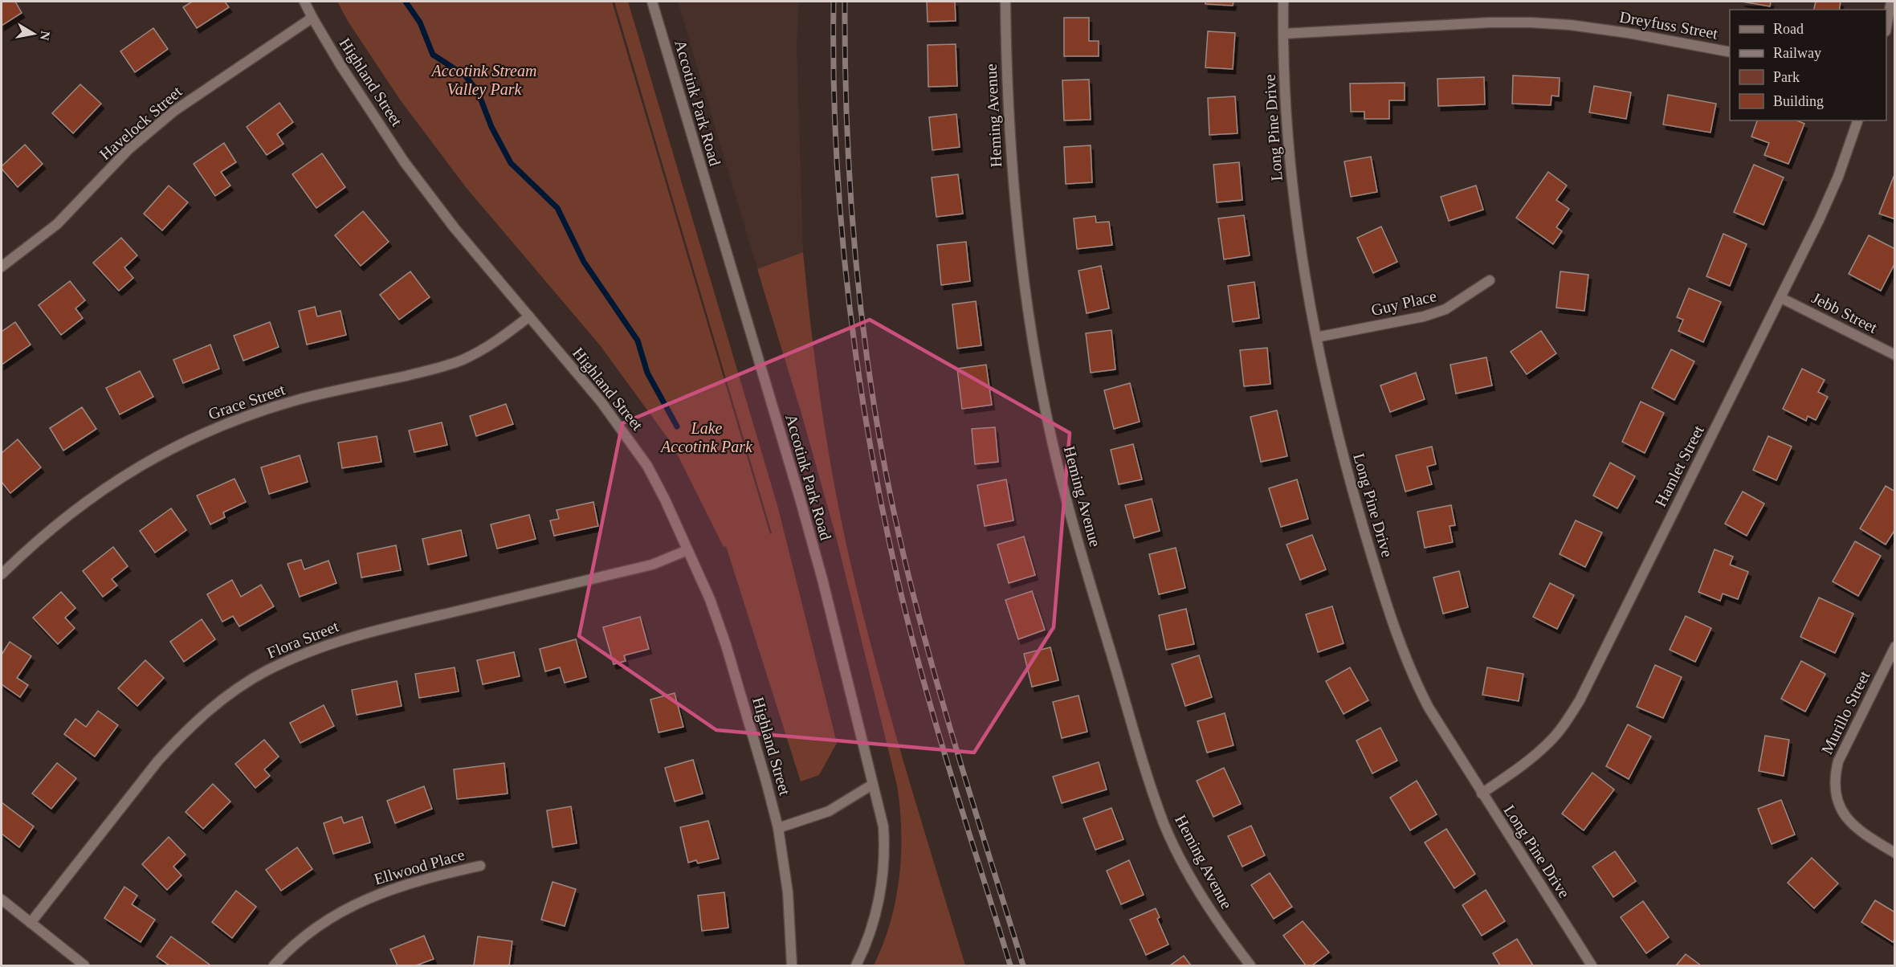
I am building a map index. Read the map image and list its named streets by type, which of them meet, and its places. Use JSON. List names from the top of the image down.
{
  "streets": {
    "street": [
      "Dreyfuss Street",
      "Highland Street",
      "Accotink Park Road",
      "Heming Avenue",
      "Havelock Street",
      "Long Pine Drive",
      "Guy Place",
      "Jebb Street",
      "Grace Street",
      "Hamlet Street",
      "Flora Street",
      "Murillo Street",
      "Ellwood Place"
    ]
  },
  "crossings": [
    ["Dreyfuss Street", "Long Pine Drive"],
    ["Highland Street", "Havelock Street"],
    ["Highland Street", "Grace Street"],
    ["Highland Street", "Flora Street"],
    ["Long Pine Drive", "Guy Place"],
    ["Long Pine Drive", "Hamlet Street"],
    ["Jebb Street", "Hamlet Street"]
  ],
  "parks": ["Accotink Stream Valley Park", "Lake Accotink Park"],
  "legend": [
    "Road",
    "Railway",
    "Park",
    "Building"
  ],
  "north": "right"
}
